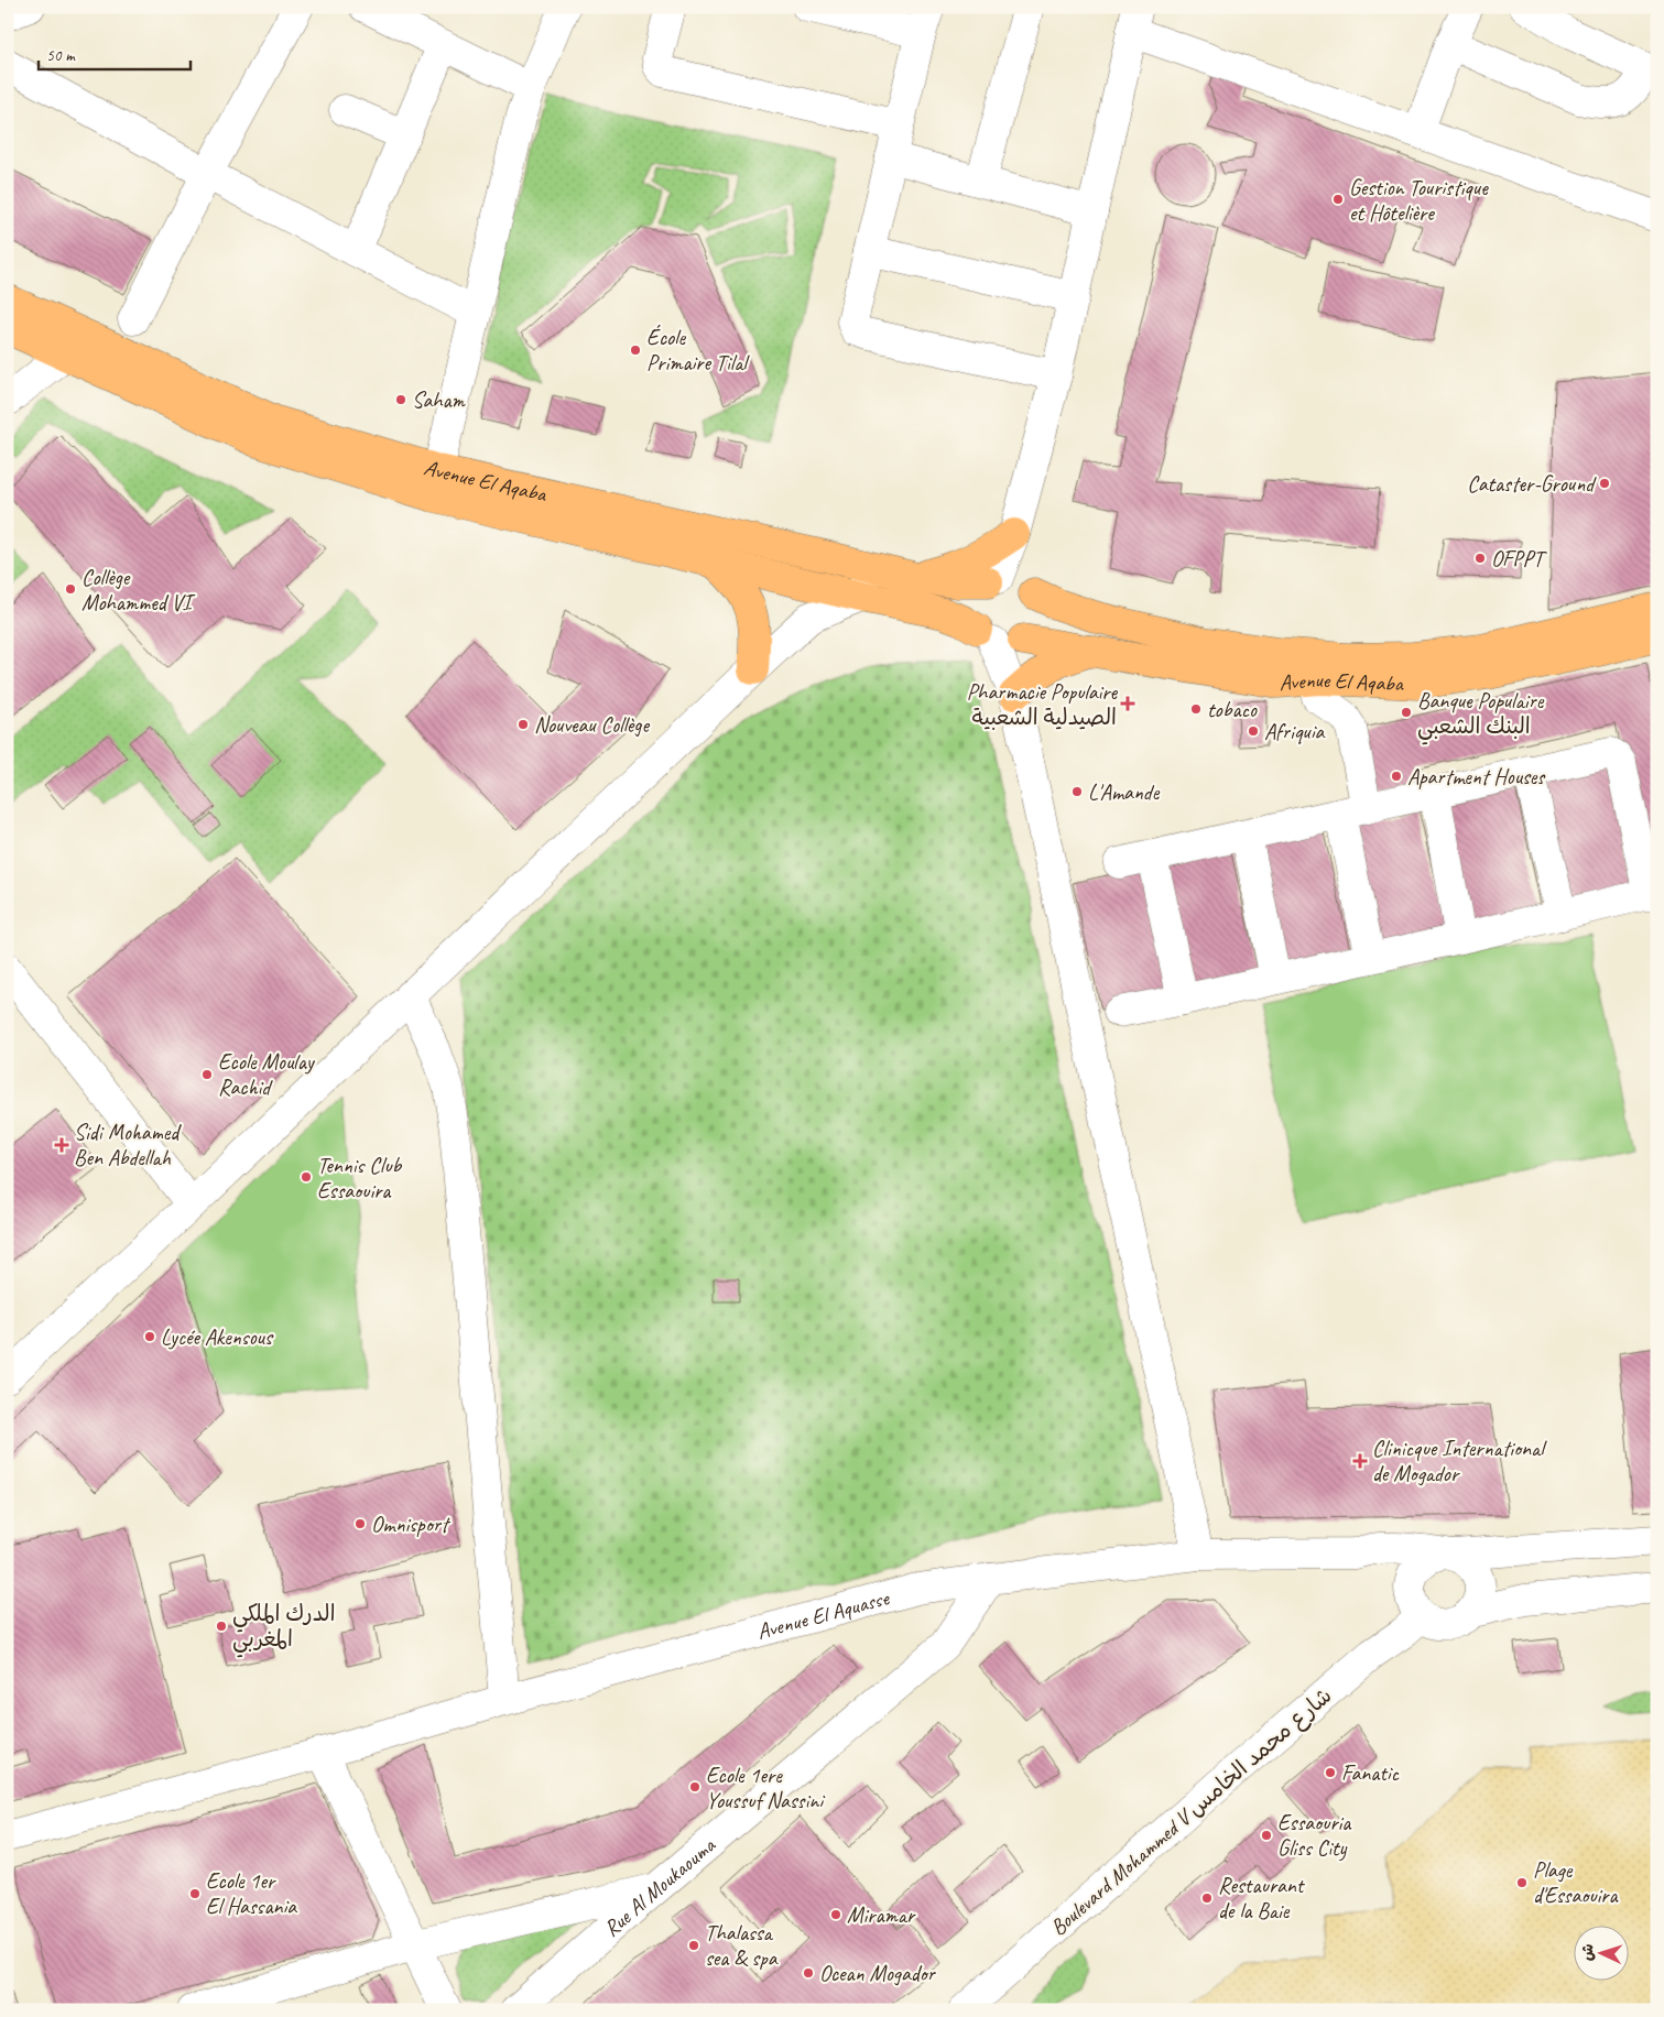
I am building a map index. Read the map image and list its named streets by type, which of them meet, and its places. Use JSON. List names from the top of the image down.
{
  "streets": {
    "main road": ["Avenue El Aqaba"],
    "street": ["Avenue El Aquasse", "Boulevard Mohammed V شارع محمد الخامس", "Rue Al Moukaouma"]
  },
  "crossings": [
    ["Avenue El Aquasse", "Rue Al Moukaouma"]
  ],
  "places": {
    "other": [
      "Gestion Touristique et Hôtelière",
      "École Primaire Tilal",
      "Saham",
      "Cataster-Ground",
      "OFPPT",
      "Collège Mohammed VI",
      "tobaco",
      "Banque Populaire البنك الشعبي",
      "Nouveau Collège",
      "Afriquia",
      "Apartment Houses",
      "L'Amande",
      "Ecole Moulay Rachid",
      "Tennis Club Essaouira",
      "Lycée Akensous",
      "Omnisport",
      "الدرك الملكي المغربي",
      "Fanatic",
      "Ecole 1ere Youssuf Nassini",
      "Essaouria Gliss City",
      "Plage d'Essaouira",
      "Ecole 1er El Hassania",
      "Restaurant de la Baie",
      "Miramar",
      "Thalassa sea & spa",
      "Ocean Mogador"
    ],
    "health": ["Pharmacie Populaire الصيدلية الشعبية", "Sidi Mohamed Ben Abdellah", "Clinicque International de Mogador"]
  },
  "scale_bar": "50 m",
  "north": "left"
}
